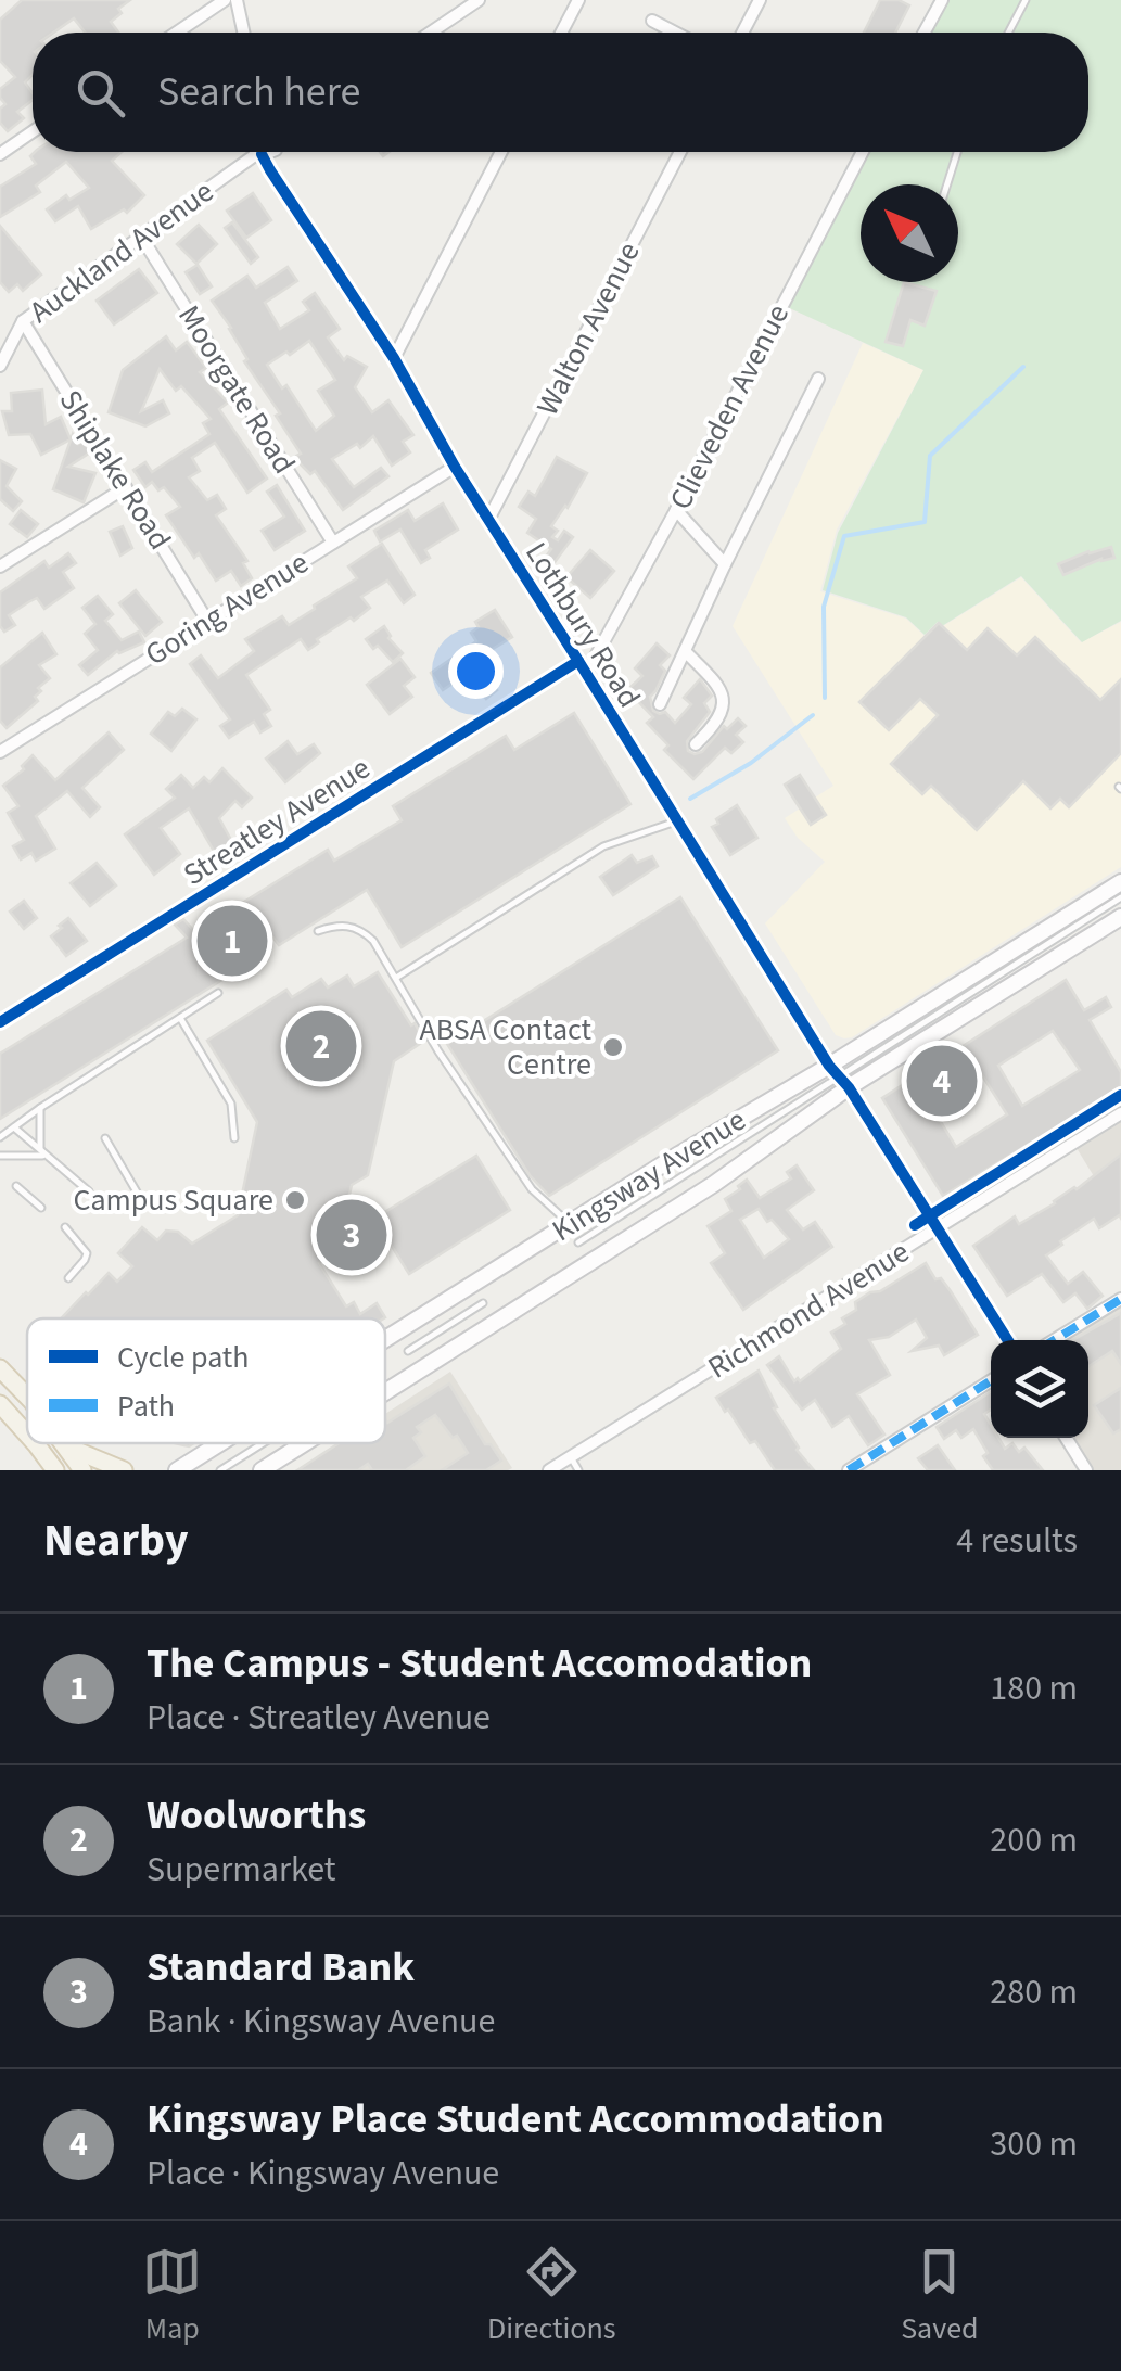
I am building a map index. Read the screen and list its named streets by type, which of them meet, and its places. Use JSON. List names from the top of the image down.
{
  "streets": {
    "main road": ["Kingsway Avenue"],
    "street": [
      "Auckland Avenue",
      "Walton Avenue",
      "Moorgate Road",
      "Clieveden Avenue",
      "Shiplake Road",
      "Goring Avenue",
      "Lothbury Road",
      "Streatley Avenue",
      "Richmond Avenue"
    ]
  },
  "crossings": [
    ["Auckland Avenue", "Moorgate Road"],
    ["Auckland Avenue", "Shiplake Road"],
    ["Walton Avenue", "Lothbury Road"],
    ["Moorgate Road", "Goring Avenue"],
    ["Clieveden Avenue", "Lothbury Road"],
    ["Shiplake Road", "Goring Avenue"],
    ["Goring Avenue", "Lothbury Road"],
    ["Lothbury Road", "Streatley Avenue"],
    ["Lothbury Road", "Kingsway Avenue"],
    ["Lothbury Road", "Richmond Avenue"]
  ],
  "places": ["ABSA Contact Centre", "Campus Square"],
  "legend": ["Cycle path", "Path"],
  "north": "top left",
  "page": {
    "search": "Search here",
    "pins": [
      "1",
      "2",
      "4",
      "3"
    ],
    "heading": ["Nearby", "4 results"],
    "list": [
      {
        "mark": "1",
        "name": "The Campus - Student Accomodation",
        "note": "Place · Streatley Avenue",
        "value": "180 m"
      },
      {
        "mark": "2",
        "name": "Woolworths",
        "note": "Supermarket",
        "value": "200 m"
      },
      {
        "mark": "3",
        "name": "Standard Bank",
        "note": "Bank · Kingsway Avenue",
        "value": "280 m"
      },
      {
        "mark": "4",
        "name": "Kingsway Place Student Accommodation",
        "note": "Place · Kingsway Avenue",
        "value": "300 m"
      }
    ],
    "nav": ["Map", "Directions", "Saved"]
  }
}
